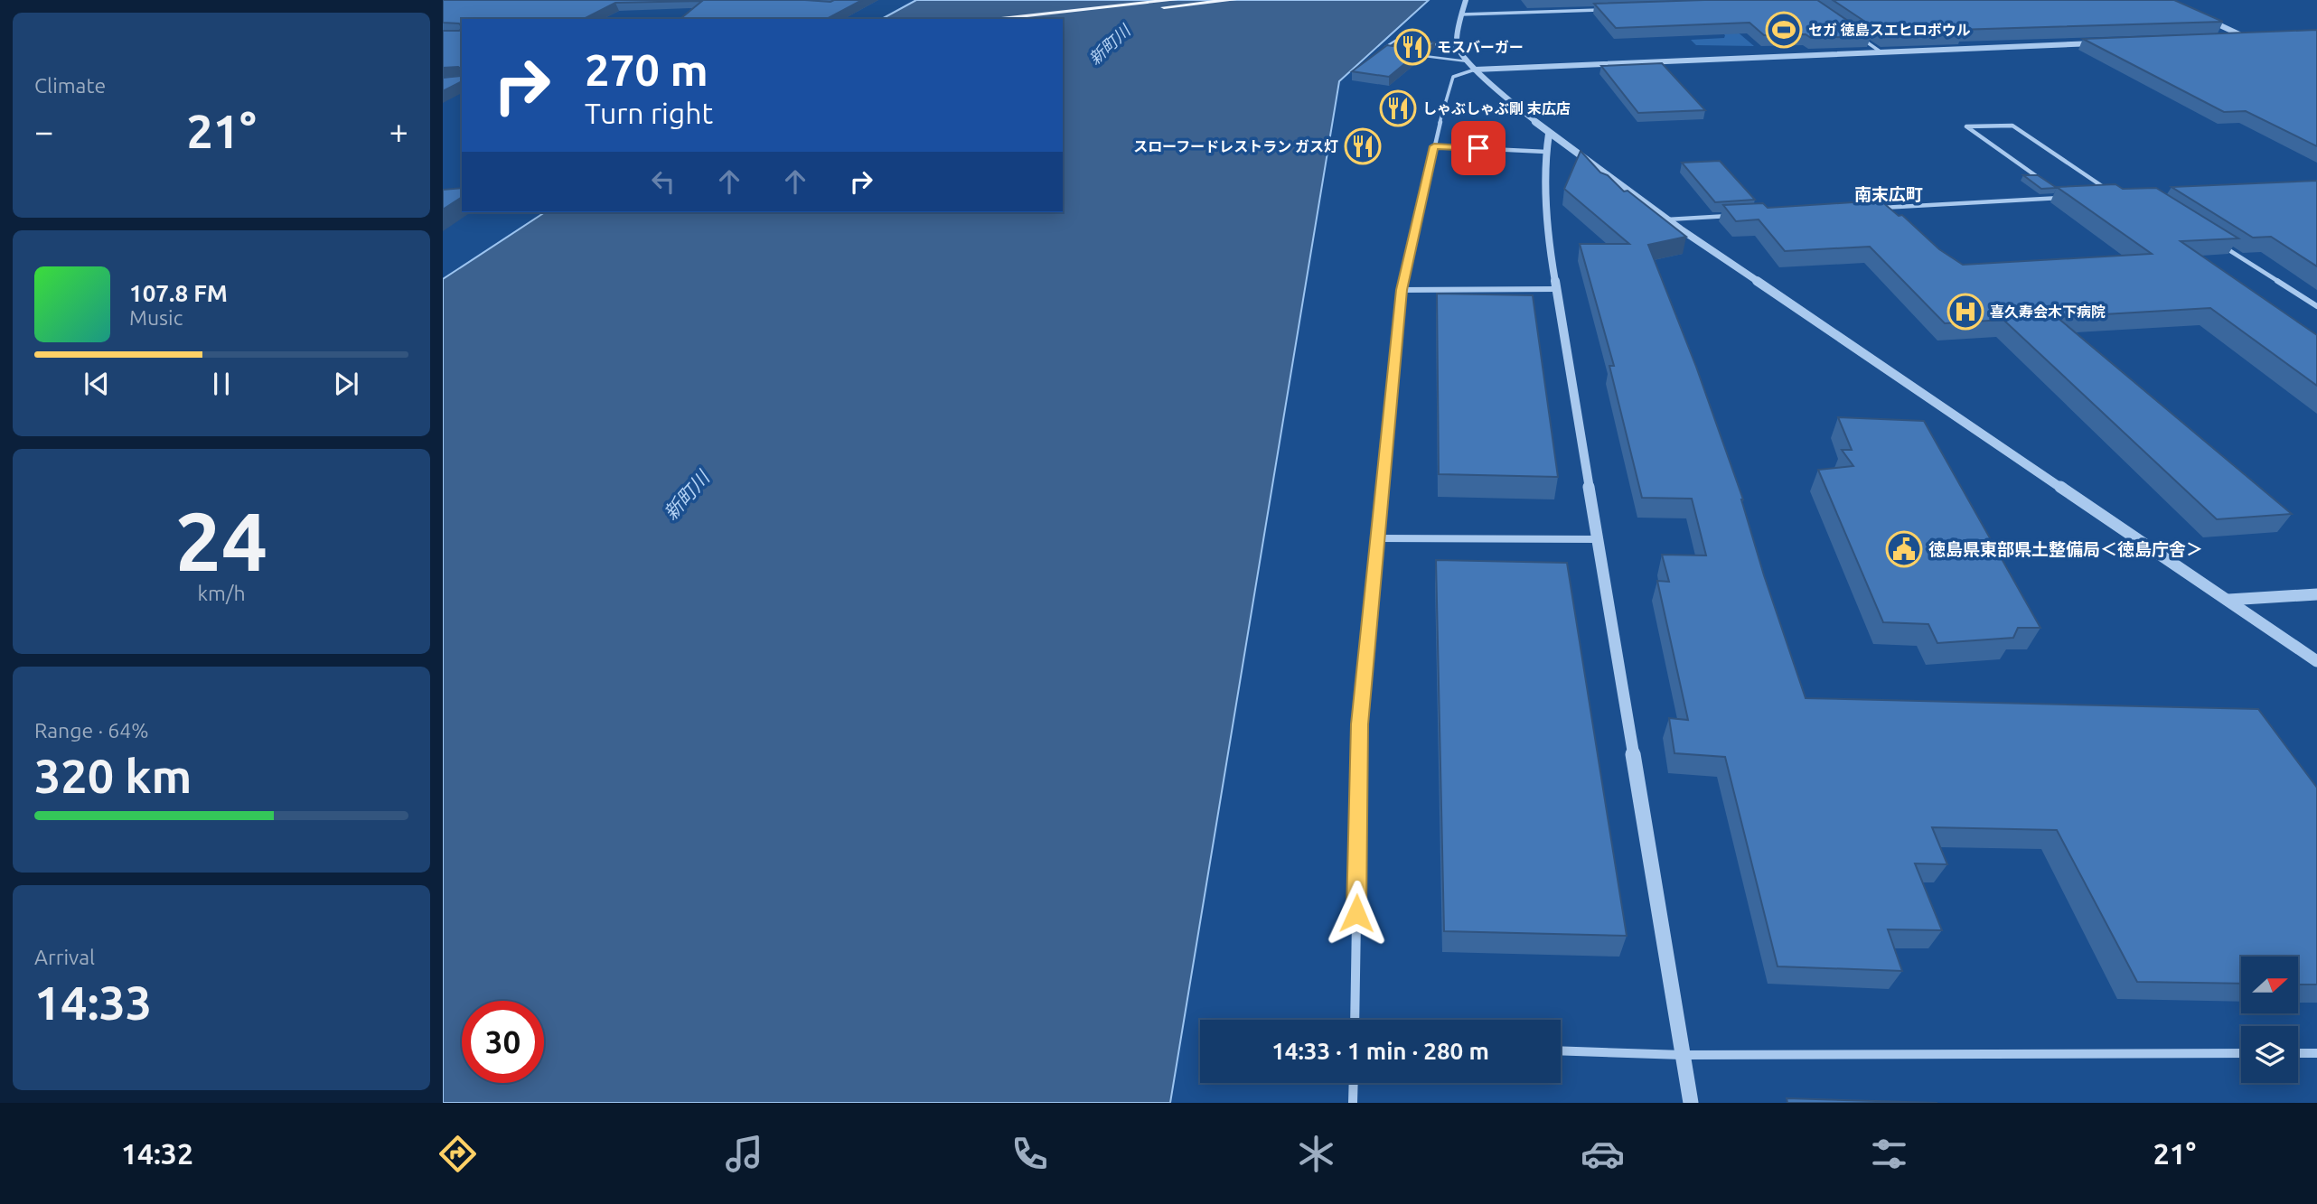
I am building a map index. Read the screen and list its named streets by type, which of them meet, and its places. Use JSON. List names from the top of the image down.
{
  "districts": ["南末広町"],
  "water": ["新町川"],
  "places": {
    "sports": ["セガ 徳島スエヒロボウル"],
    "restaurant": ["モスバーガー", "しゃぶしゃぶ剛 末広店", "スローフードレストラン ガス灯"],
    "hospital": ["喜久寿会木下病院"],
    "public building": ["徳島県東部県土整備局＜徳島庁舎＞"]
  },
  "north": "right",
  "page": {
    "tile": [
      "Climate",
      ["24", "km/h"],
      ["Range · 64%", "320 km"],
      ["Arrival", "14:33"]
    ],
    "turn": ["270 m", "Turn right"],
    "heat": ["−", "21°", "+"],
    "song": ["107.8 FM", "Music"],
    "limit": "30",
    "trip": "14:33 · 1 min · 280 m",
    "tabs": ["14:32", "21°"]
  }
}
